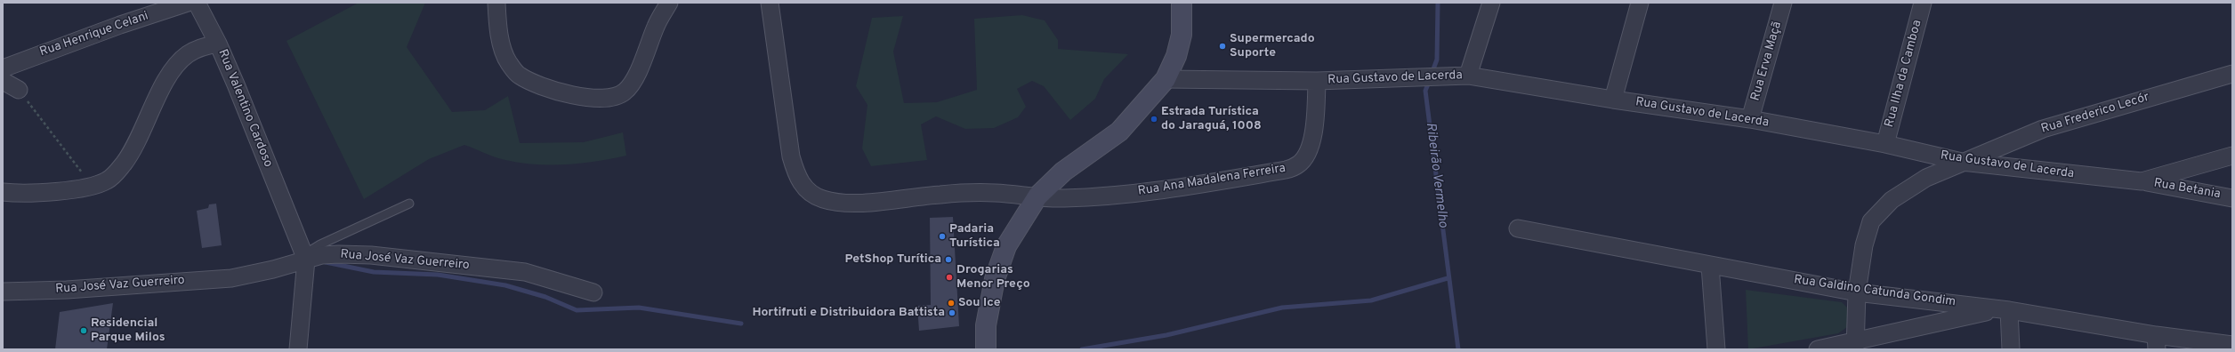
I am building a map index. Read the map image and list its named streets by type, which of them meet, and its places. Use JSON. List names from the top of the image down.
{
  "streets": {
    "street": [
      "Rua Henrique Celani",
      "Rua Erva Maçã",
      "Rua Ilha da Camboa",
      "Rua Gustavo de Lacerda",
      "Rua Valentino Cardoso",
      "Rua Frederico Lecór",
      "Rua Ana Madalena Ferreira",
      "Rua Betania",
      "Rua José Vaz Guerreiro",
      "Rua Galdino Catunda Gondim"
    ]
  },
  "crossings": [
    ["Rua Erva Maçã", "Rua Gustavo de Lacerda"],
    ["Rua Ilha da Camboa", "Rua Gustavo de Lacerda"],
    ["Rua Gustavo de Lacerda", "Rua Frederico Lecór"],
    ["Rua Gustavo de Lacerda", "Rua Ana Madalena Ferreira"],
    ["Rua Gustavo de Lacerda", "Rua Betania"],
    ["Rua Valentino Cardoso", "Rua José Vaz Guerreiro"],
    ["Rua Frederico Lecór", "Rua Galdino Catunda Gondim"]
  ],
  "water": ["Ribeirão Vermelho"],
  "places": [
    "Supermercado Suporte",
    "Estrada Turística do Jaraguá, 1008",
    "Padaria Turística",
    "PetShop Turítica",
    "Drogarias Menor Preço",
    "Sou Ice",
    "Hortifruti e Distribuidora Battista",
    "Residencial Parque Milos"
  ]
}
